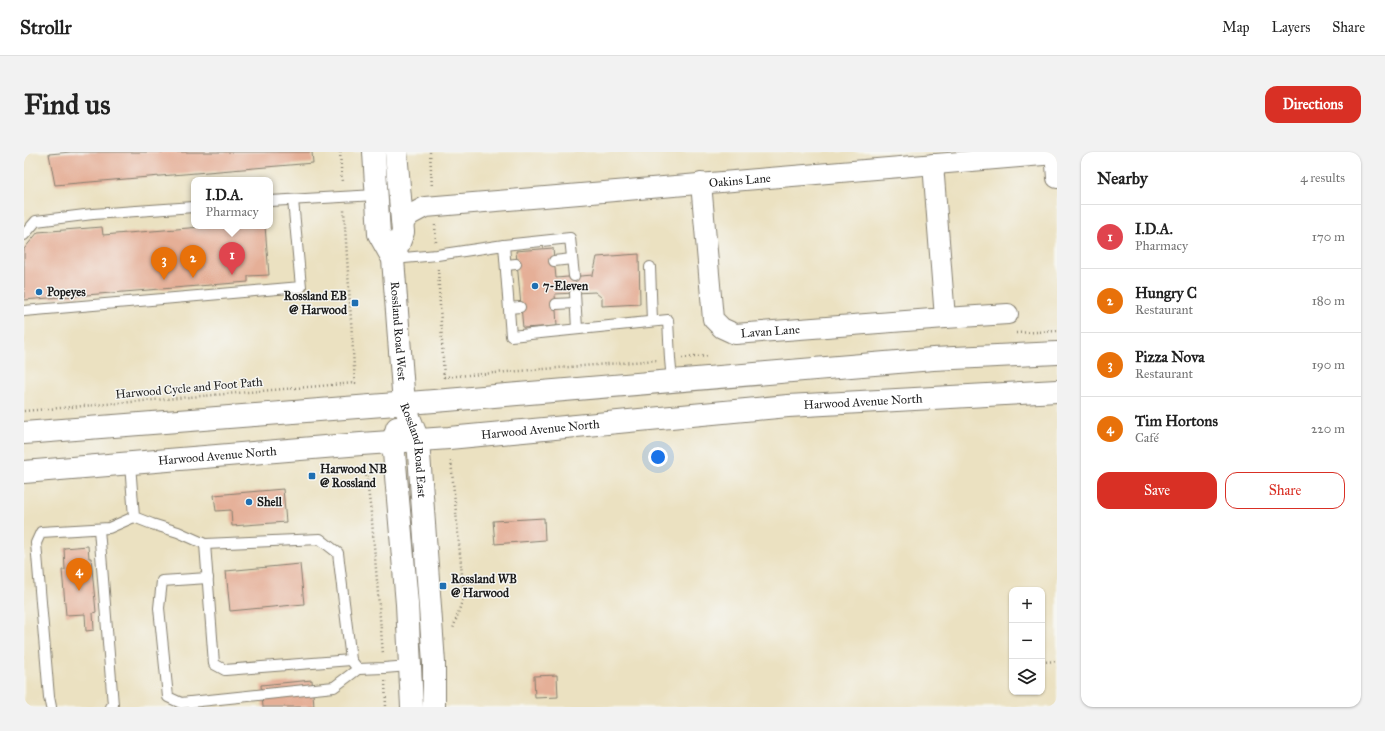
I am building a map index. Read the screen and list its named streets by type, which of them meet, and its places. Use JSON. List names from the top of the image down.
{
  "streets": {
    "main road": ["Rossland Road West", "Harwood Avenue North", "Rossland Road East"],
    "street": ["Oakins Lane", "Lavan Lane"],
    "path": ["Harwood Cycle and Foot Path"]
  },
  "crossings": [
    ["Oakins Lane", "Rossland Road West"],
    ["Oakins Lane", "Lavan Lane"],
    ["Rossland Road West", "Rossland Road East"],
    ["Harwood Avenue North", "Rossland Road East"]
  ],
  "places": {
    "other": ["7-Eleven", "Popeyes", "Shell"],
    "transit": ["Rossland EB @ Harwood", "Harwood NB @ Rossland", "Rossland WB @ Harwood"]
  },
  "page": {
    "header": "Strollr",
    "nav": ["Map", "Layers", "Share"],
    "buttons": [
      "Directions",
      ["Save", "Share"]
    ],
    "title": "Find us",
    "heading": ["Nearby", "4 results"],
    "popup": ["I.D.A.", "Pharmacy"],
    "list": [
      {
        "mark": "1",
        "name": "I.D.A.",
        "note": "Pharmacy",
        "value": "170 m"
      },
      {
        "mark": "2",
        "name": "Hungry C",
        "note": "Restaurant",
        "value": "180 m"
      },
      {
        "mark": "3",
        "name": "Pizza Nova",
        "note": "Restaurant",
        "value": "190 m"
      },
      {
        "mark": "4",
        "name": "Tim Hortons",
        "note": "Café",
        "value": "220 m"
      }
    ],
    "pins": [
      "1",
      "2",
      "3",
      "4"
    ],
    "map_buttons": ["+", "−"]
  }
}
